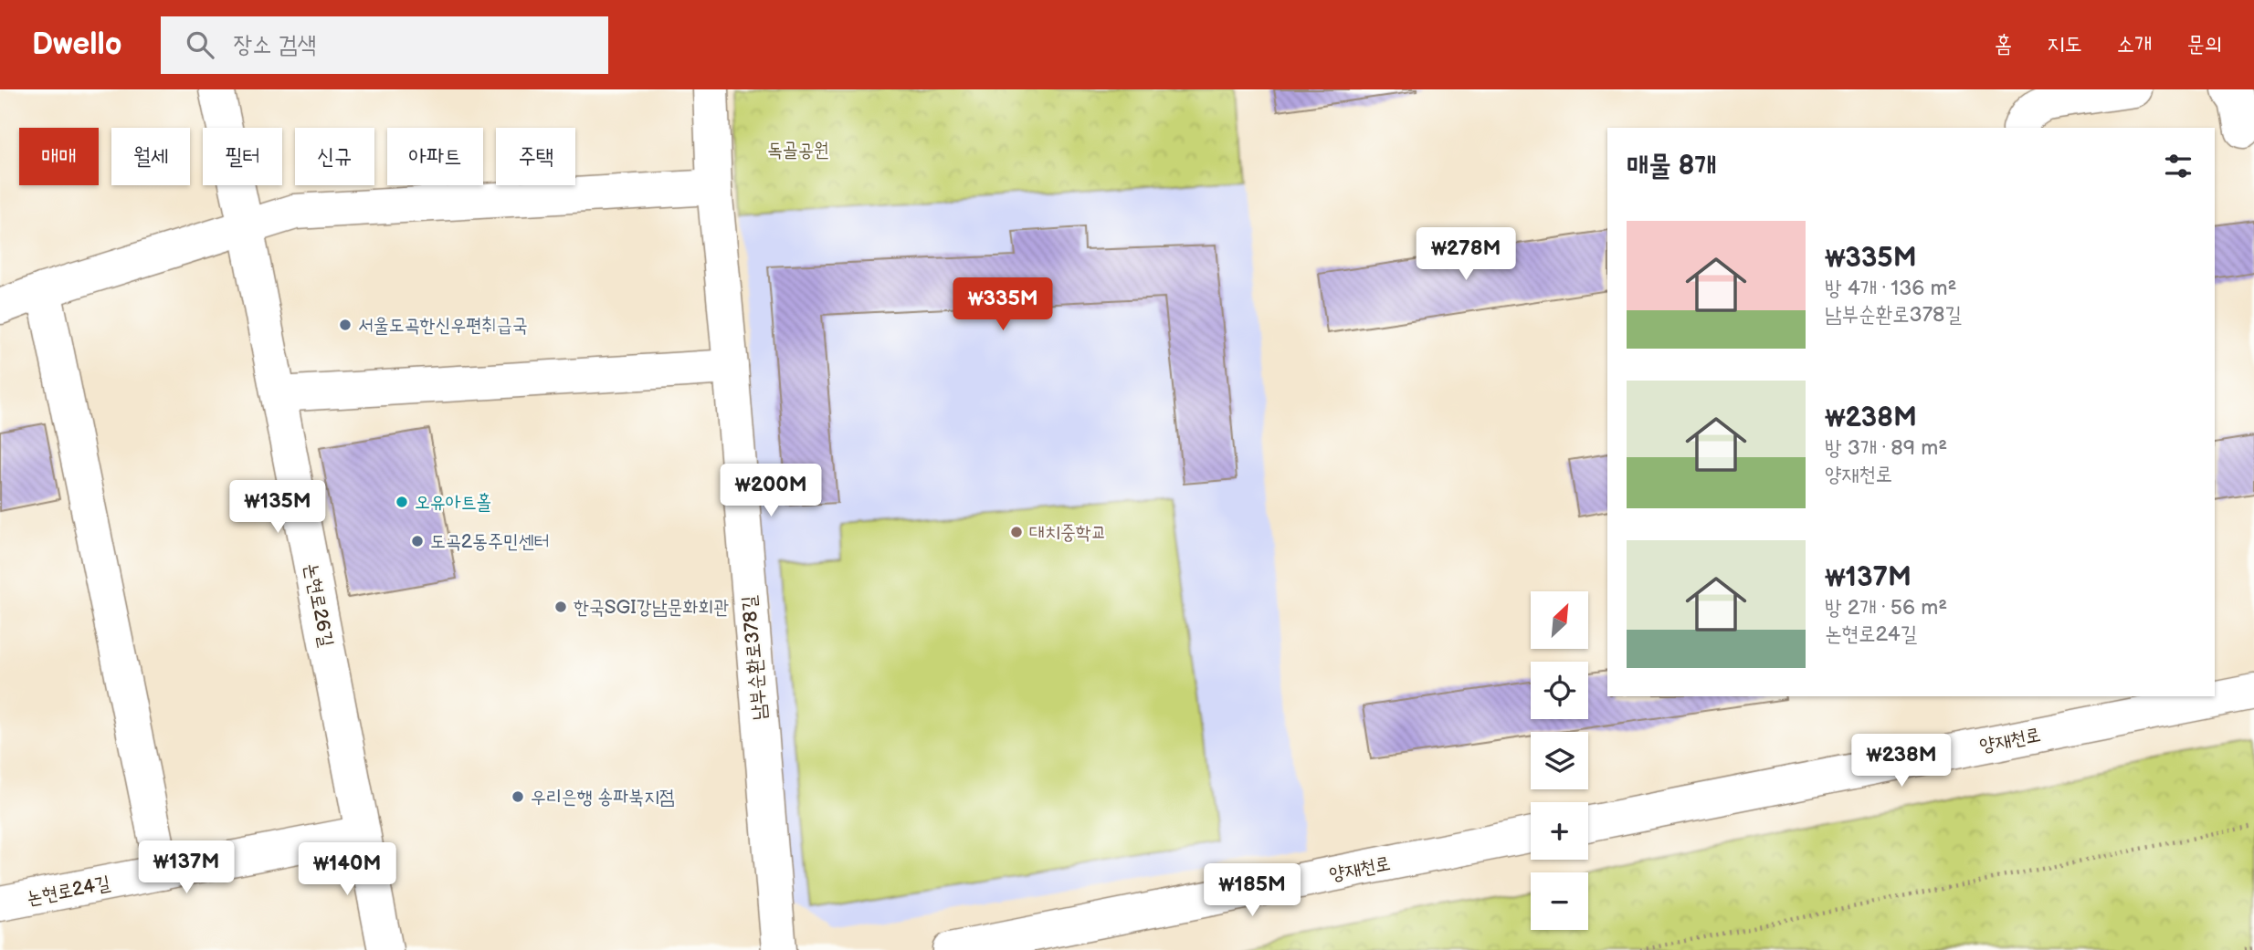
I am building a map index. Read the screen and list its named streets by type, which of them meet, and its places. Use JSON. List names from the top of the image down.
{
  "streets": {
    "street": [
      "논현로26길",
      "남부순환로378길",
      "양재천로",
      "논현로24길"
    ]
  },
  "crossings": [
    ["논현로26길", "논현로24길"]
  ],
  "parks": ["독골공원"],
  "places": [
    "서울도곡한신우편취급국",
    "오유아트홀",
    "대치중학교",
    "도곡2동주민센터",
    "한국SGI강남문화회관",
    "우리은행 송파북지점"
  ],
  "north": "top right",
  "page": {
    "header": "Dwello",
    "search": "장소 검색",
    "nav": [
      "홈",
      "지도",
      "소개",
      "문의"
    ],
    "chip": [
      "매매",
      "월세",
      "필터",
      "신규",
      "아파트",
      "주택"
    ],
    "heading": "매물 8개",
    "list": [
      {
        "name": "₩335M",
        "note": "방 4개 · 136 m² · 남부순환로378길"
      },
      {
        "name": "₩238M",
        "note": "방 3개 · 89 m² · 양재천로"
      },
      {
        "name": "₩137M",
        "note": "방 2개 · 56 m² · 논현로24길"
      }
    ],
    "price": [
      "₩278M",
      "₩335M",
      "₩200M",
      "₩135M",
      "₩238M",
      "₩137M",
      "₩140M",
      "₩185M"
    ],
    "map_buttons": ["+", "−"]
  }
}
